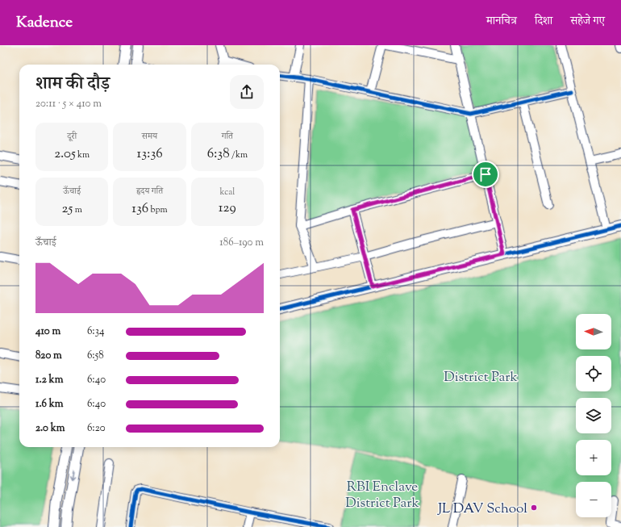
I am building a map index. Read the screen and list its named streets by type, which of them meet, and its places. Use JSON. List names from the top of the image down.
{
  "parks": ["District Park", "RBI Enclave District Park"],
  "places": ["JL DAV School"],
  "north": "left",
  "page": {
    "header": "Kadence",
    "nav": ["मानचित्र", "दिशा", "सहेजे गए"],
    "heading": ["शाम की दौड़", "20:11 · 5 × 410 m"],
    "stats": [
      ["दूरी", "2.05 km"],
      ["समय", "13:36"],
      ["गति", "6:38 /km"],
      ["ऊँचाई", "25 m"],
      ["हृदय गति", "136 bpm"],
      ["kcal", "129"]
    ],
    "chart": ["ऊँचाई", "186–190 m"],
    "map_buttons": ["+", "−"],
    "list": [
      {
        "name": "410 m",
        "note": "6:34"
      },
      {
        "name": "820 m",
        "note": "6:58"
      },
      {
        "name": "1.2 km",
        "note": "6:40"
      },
      {
        "name": "1.6 km",
        "note": "6:40"
      },
      {
        "name": "2.0 km",
        "note": "6:20"
      }
    ]
  }
}
